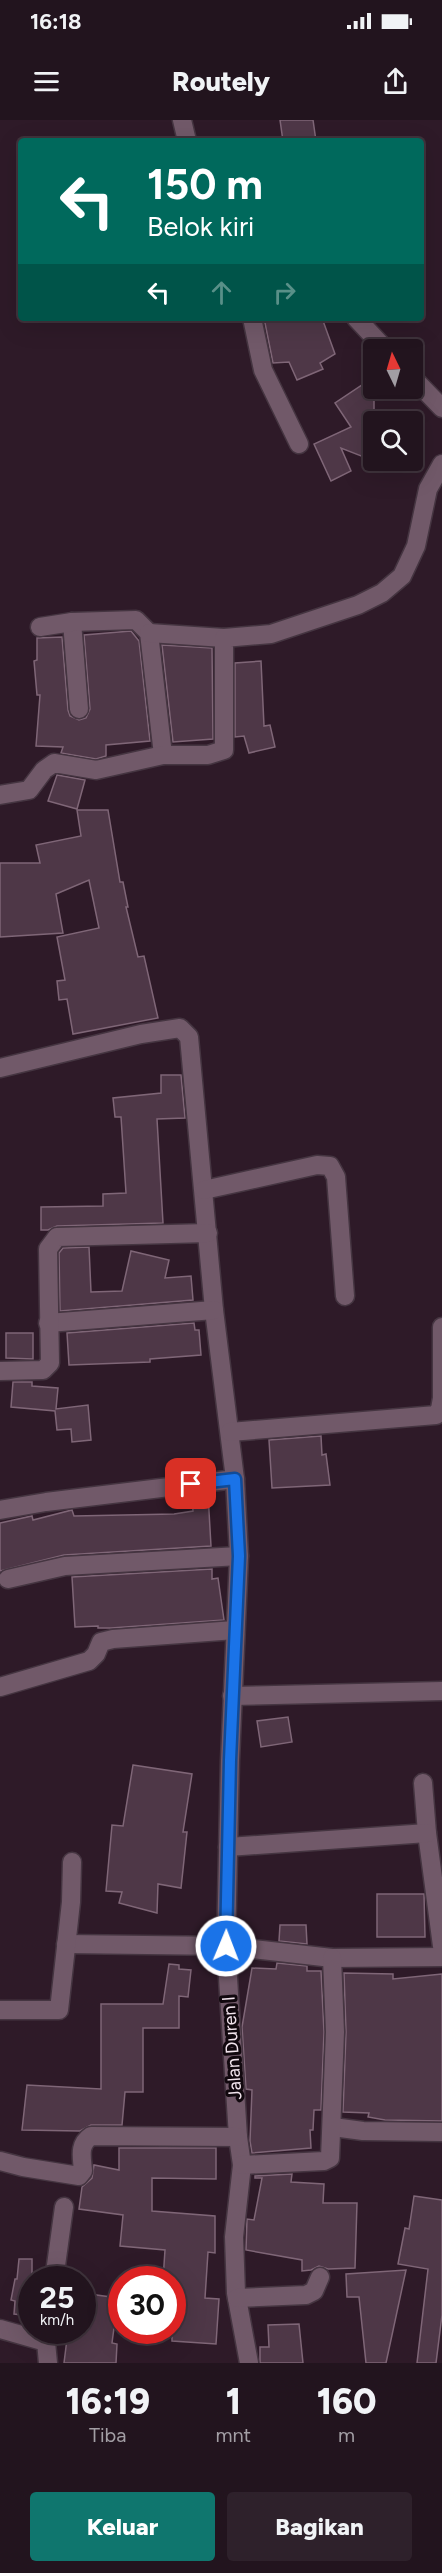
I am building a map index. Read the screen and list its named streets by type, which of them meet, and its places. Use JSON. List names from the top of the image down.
{
  "streets": {
    "street": ["Jalan Duren I"]
  },
  "north": "top",
  "page": {
    "status": "16:18",
    "header": "Routely",
    "turn": ["150 m", "Belok kiri"],
    "speed": "25 km/h",
    "limit": "30",
    "eta": [
      "16:19",
      "Tiba",
      "1",
      "mnt",
      "160",
      "m"
    ],
    "buttons": ["Keluar", "Bagikan"]
  }
}
